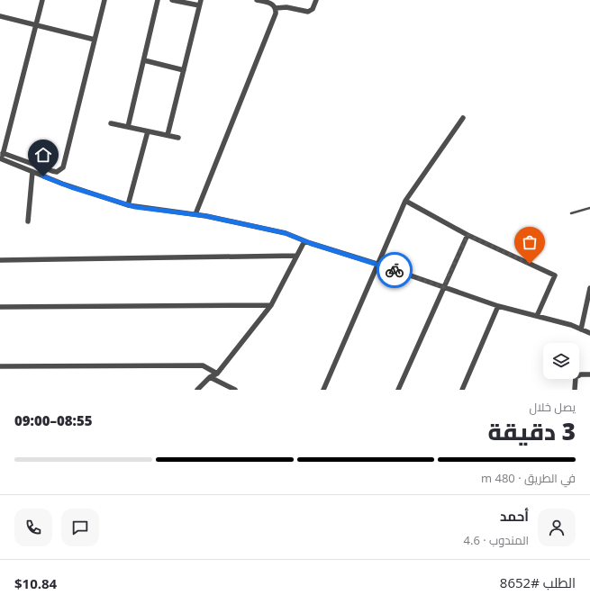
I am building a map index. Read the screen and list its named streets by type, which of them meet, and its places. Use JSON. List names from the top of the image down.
{
  "page": {
    "heading": ["3 دقيقة", "يصل خلال", "08:55–09:00"],
    "panel": [
      "أحمد",
      "المندوب · 4.6",
      "الطلب #8652",
      "$10.84"
    ],
    "bar": "في الطريق · 480 m"
  }
}
